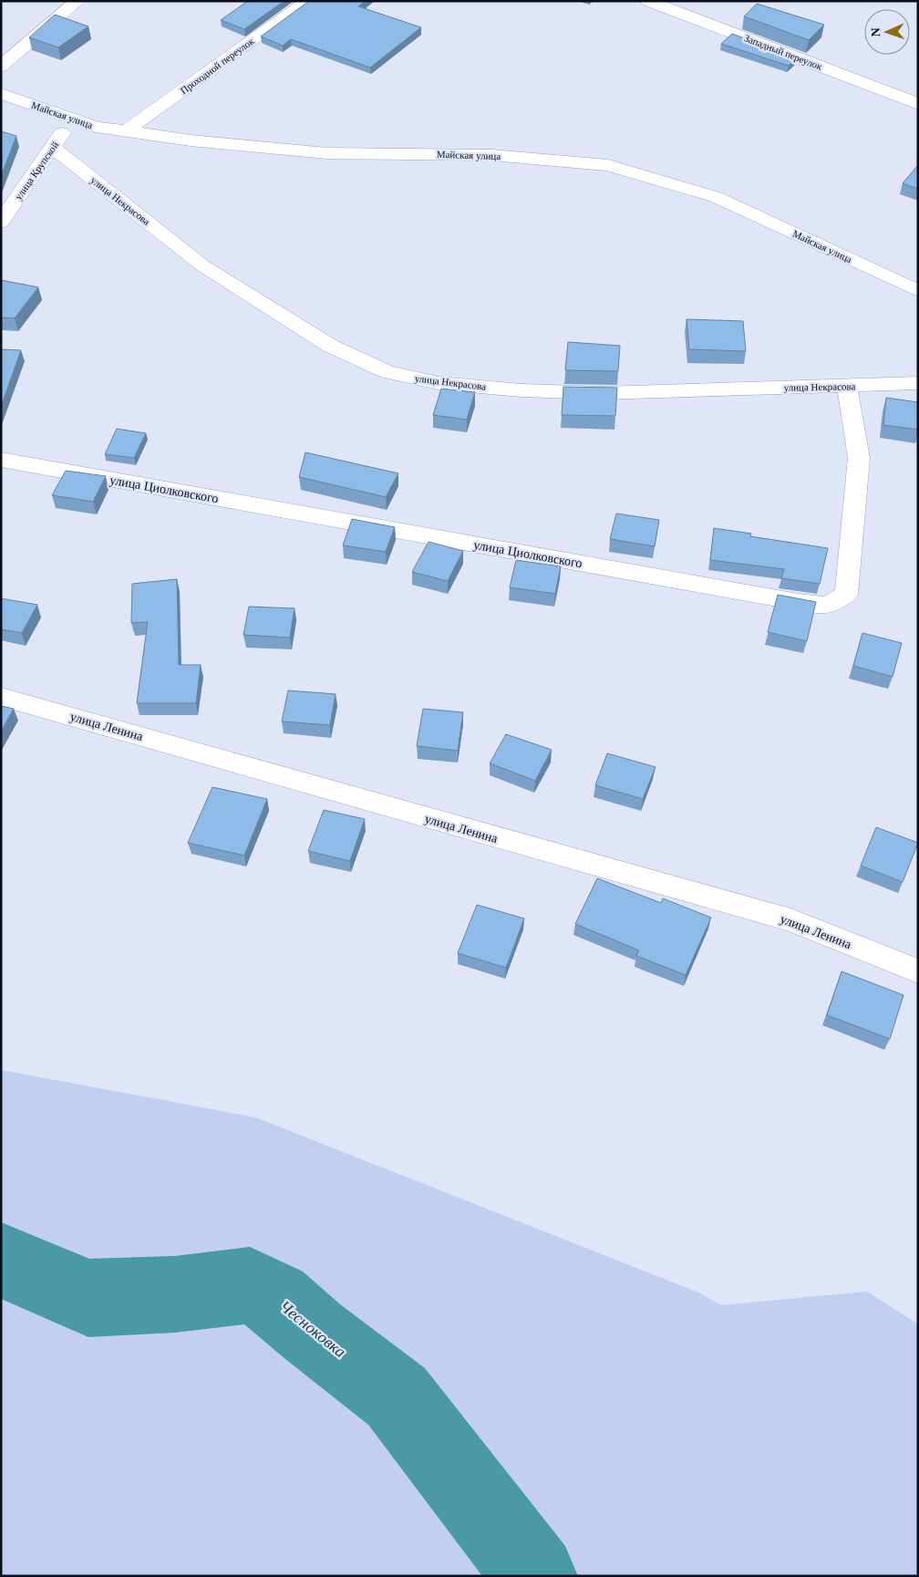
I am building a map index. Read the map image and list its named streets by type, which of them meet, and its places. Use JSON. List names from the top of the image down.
{
  "streets": {
    "street": [
      "Западный переулок",
      "Проходной переулок",
      "Майская улица",
      "улица Крупской",
      "улица Некрасова",
      "улица Циолковского",
      "улица Ленина"
    ]
  },
  "crossings": [
    ["Проходной переулок", "Майская улица"],
    ["Майская улица", "улица Крупской"],
    ["улица Крупской", "улица Некрасова"],
    ["улица Некрасова", "улица Циолковского"]
  ],
  "water": ["Чесноковка"],
  "north": "left"
}
